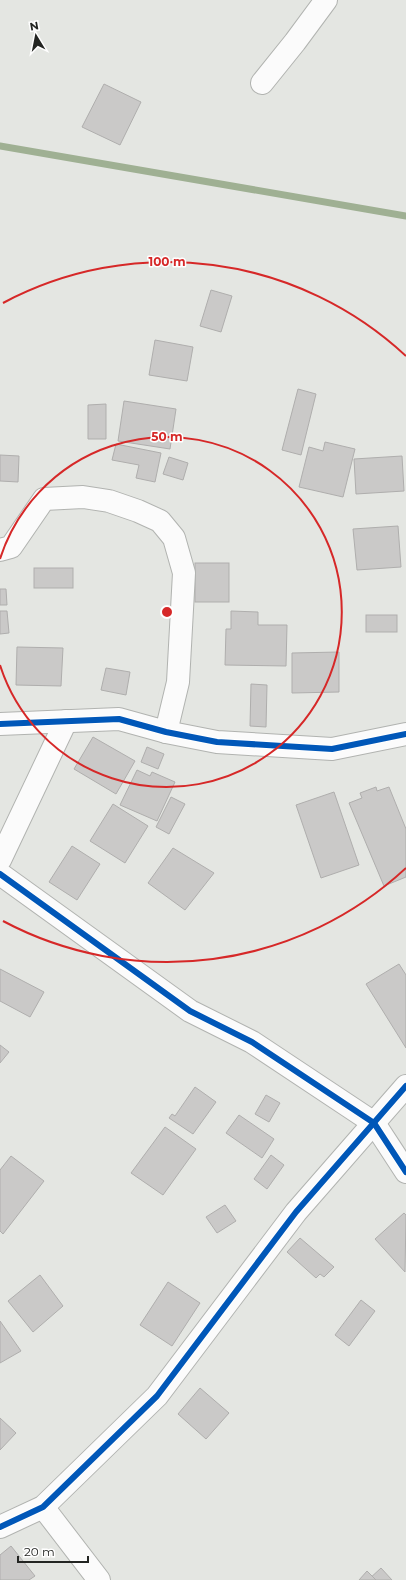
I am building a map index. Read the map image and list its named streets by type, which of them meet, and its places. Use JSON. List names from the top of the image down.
{
  "scale_bar": "20 m",
  "north": "top",
  "rings": ["100 m", "50 m"]
}
